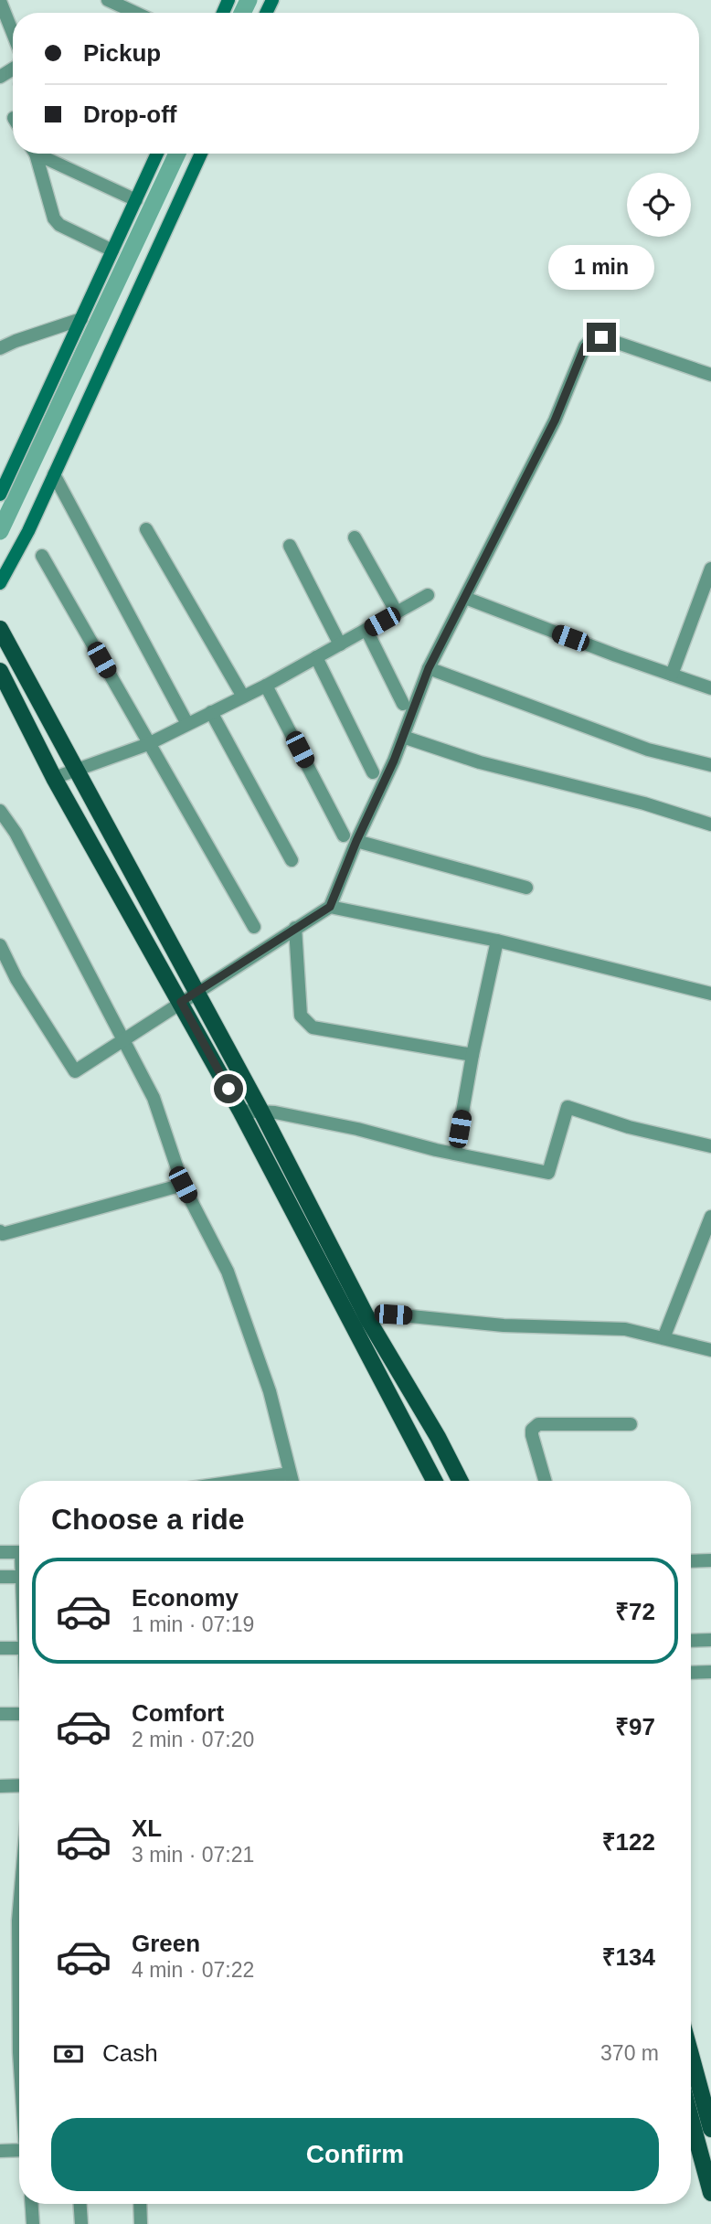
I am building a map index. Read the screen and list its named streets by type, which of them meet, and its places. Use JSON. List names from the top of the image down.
{
  "page": {
    "banner": ["Pickup", "Drop-off"],
    "bubble": "1 min",
    "heading": "Choose a ride",
    "list": [
      {
        "name": "Economy",
        "note": "1 min · 07:19",
        "value": "₹72"
      },
      {
        "name": "Comfort",
        "note": "2 min · 07:20",
        "value": "₹97"
      },
      {
        "name": "XL",
        "note": "3 min · 07:21",
        "value": "₹122"
      },
      {
        "name": "Green",
        "note": "4 min · 07:22",
        "value": "₹134"
      }
    ],
    "pay": ["Cash", "370 m"],
    "buttons": "Confirm"
  }
}
